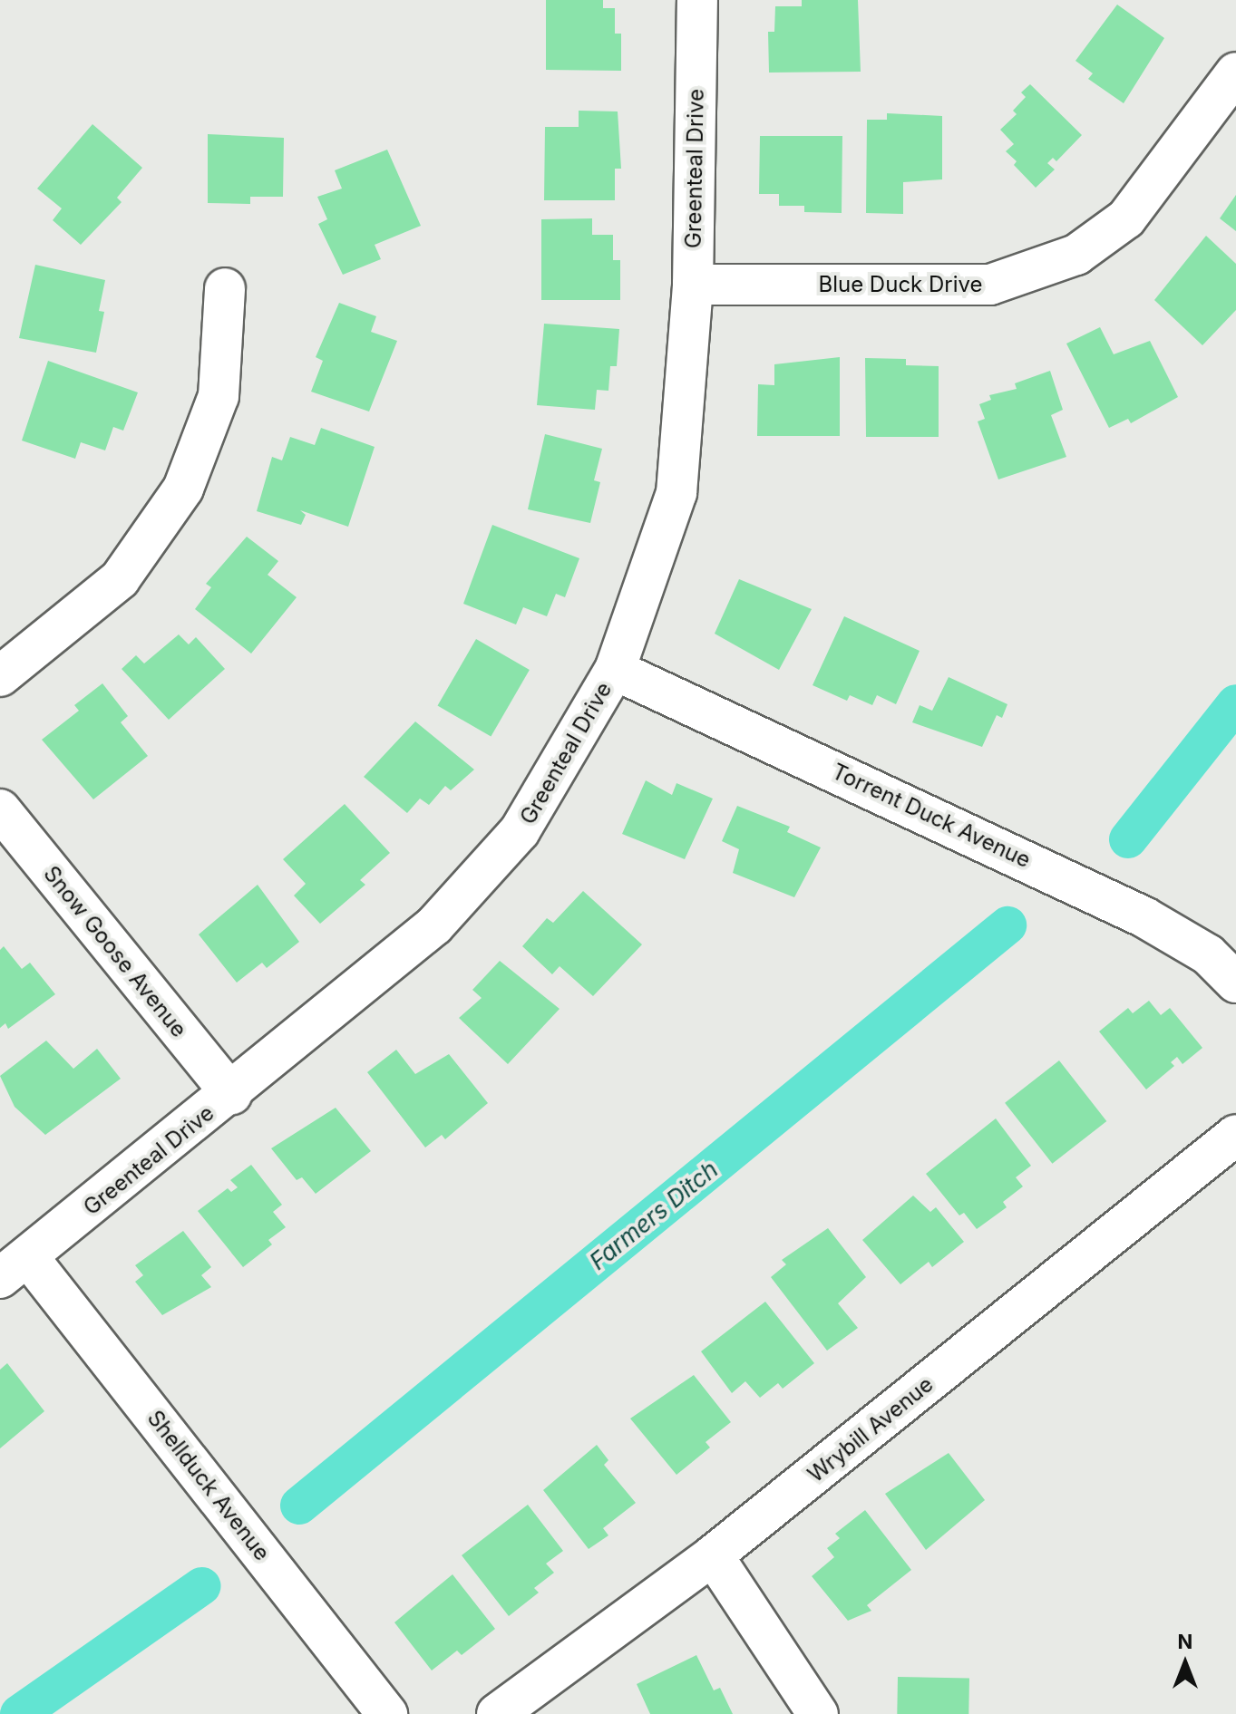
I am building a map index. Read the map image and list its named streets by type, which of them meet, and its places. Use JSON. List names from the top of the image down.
{
  "streets": {
    "street": [
      "Greenteal Drive",
      "Blue Duck Drive",
      "Torrent Duck Avenue",
      "Snow Goose Avenue",
      "Wrybill Avenue",
      "Shellduck Avenue"
    ]
  },
  "crossings": [
    ["Greenteal Drive", "Blue Duck Drive"],
    ["Greenteal Drive", "Torrent Duck Avenue"],
    ["Greenteal Drive", "Snow Goose Avenue"],
    ["Greenteal Drive", "Shellduck Avenue"]
  ],
  "water": ["Farmers Ditch"],
  "north": "top"
}
